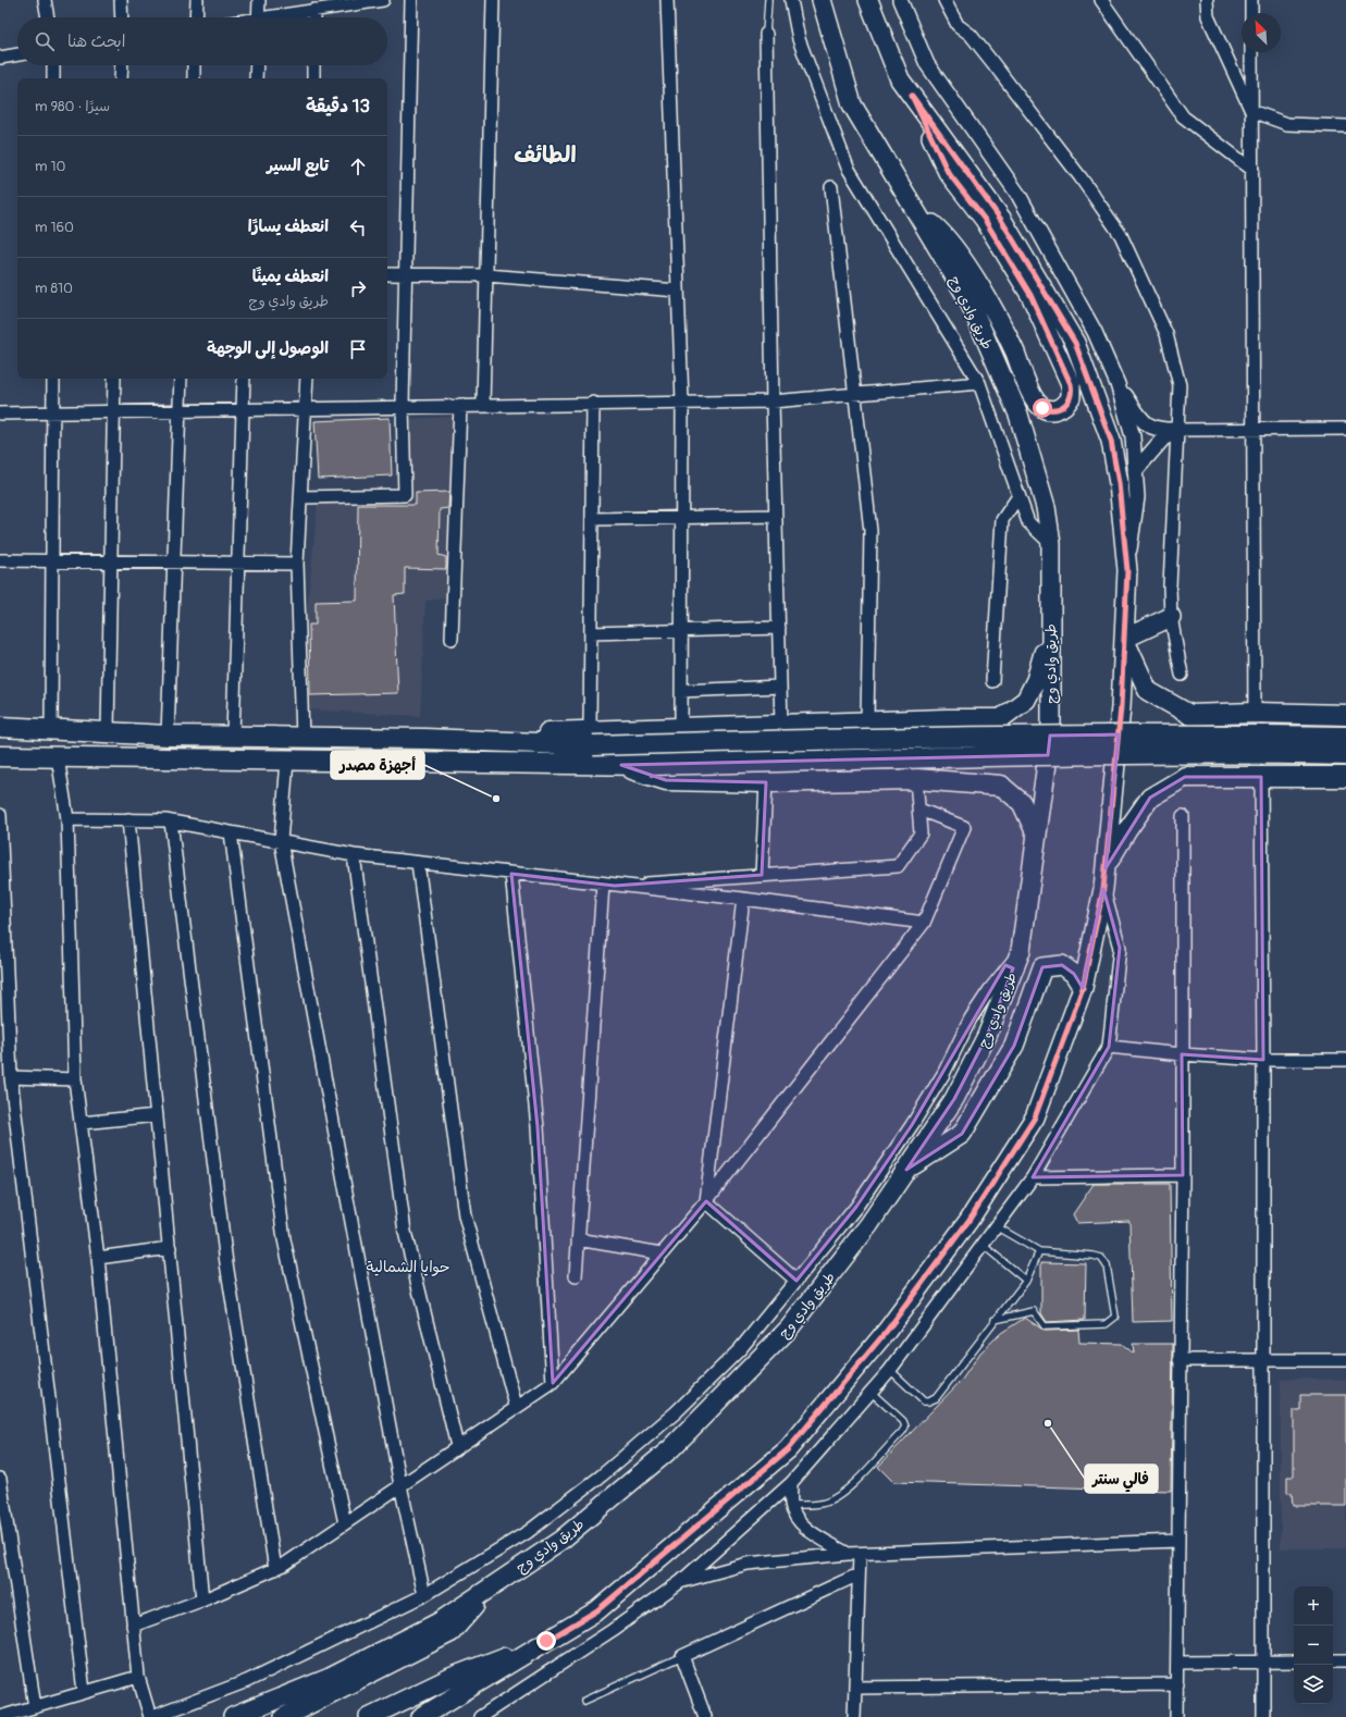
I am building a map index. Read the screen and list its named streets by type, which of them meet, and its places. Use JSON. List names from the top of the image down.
{
  "streets": {
    "main road": ["طريق وادي وج"]
  },
  "districts": ["الطائف", "حوايا الشمالية"],
  "places": ["أجهزة مصدر", "فالي سنتر"],
  "north": "top left",
  "page": {
    "search": "ابحث هنا",
    "heading": ["13 دقيقة", "سيرًا · 980 m"],
    "list": [
      ["تابع السير", "10 m"],
      ["انعطف يسارًا", "160 m"],
      ["انعطف يمينًا", "طريق وادي وج", "810 m"],
      "الوصول إلى الوجهة"
    ],
    "map_buttons": ["+", "−"]
  }
}
